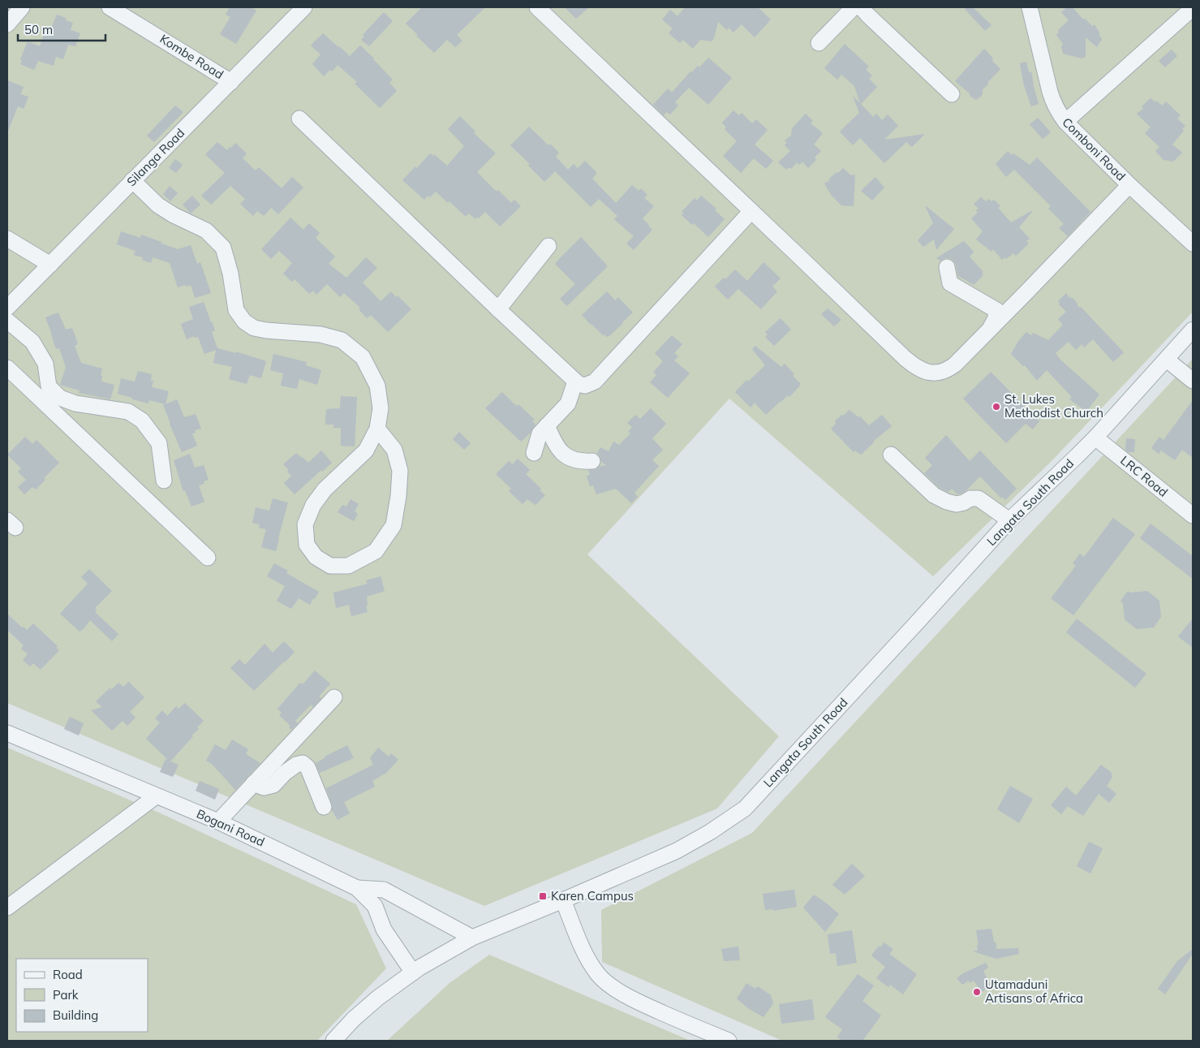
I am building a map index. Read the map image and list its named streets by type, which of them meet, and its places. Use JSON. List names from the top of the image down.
{
  "streets": {
    "street": [
      "Kombe Road",
      "Comboni Road",
      "Silanga Road",
      "LRC Road",
      "Langata South Road",
      "Bogani Road"
    ]
  },
  "crossings": [
    ["Kombe Road", "Silanga Road"],
    ["LRC Road", "Langata South Road"],
    ["Langata South Road", "Bogani Road"]
  ],
  "places": {
    "other": ["St. Lukes Methodist Church", "Utamaduni Artisans of Africa"],
    "transit": ["Karen Campus"]
  },
  "legend": ["Road", "Park", "Building"],
  "scale_bar": "50 m"
}
